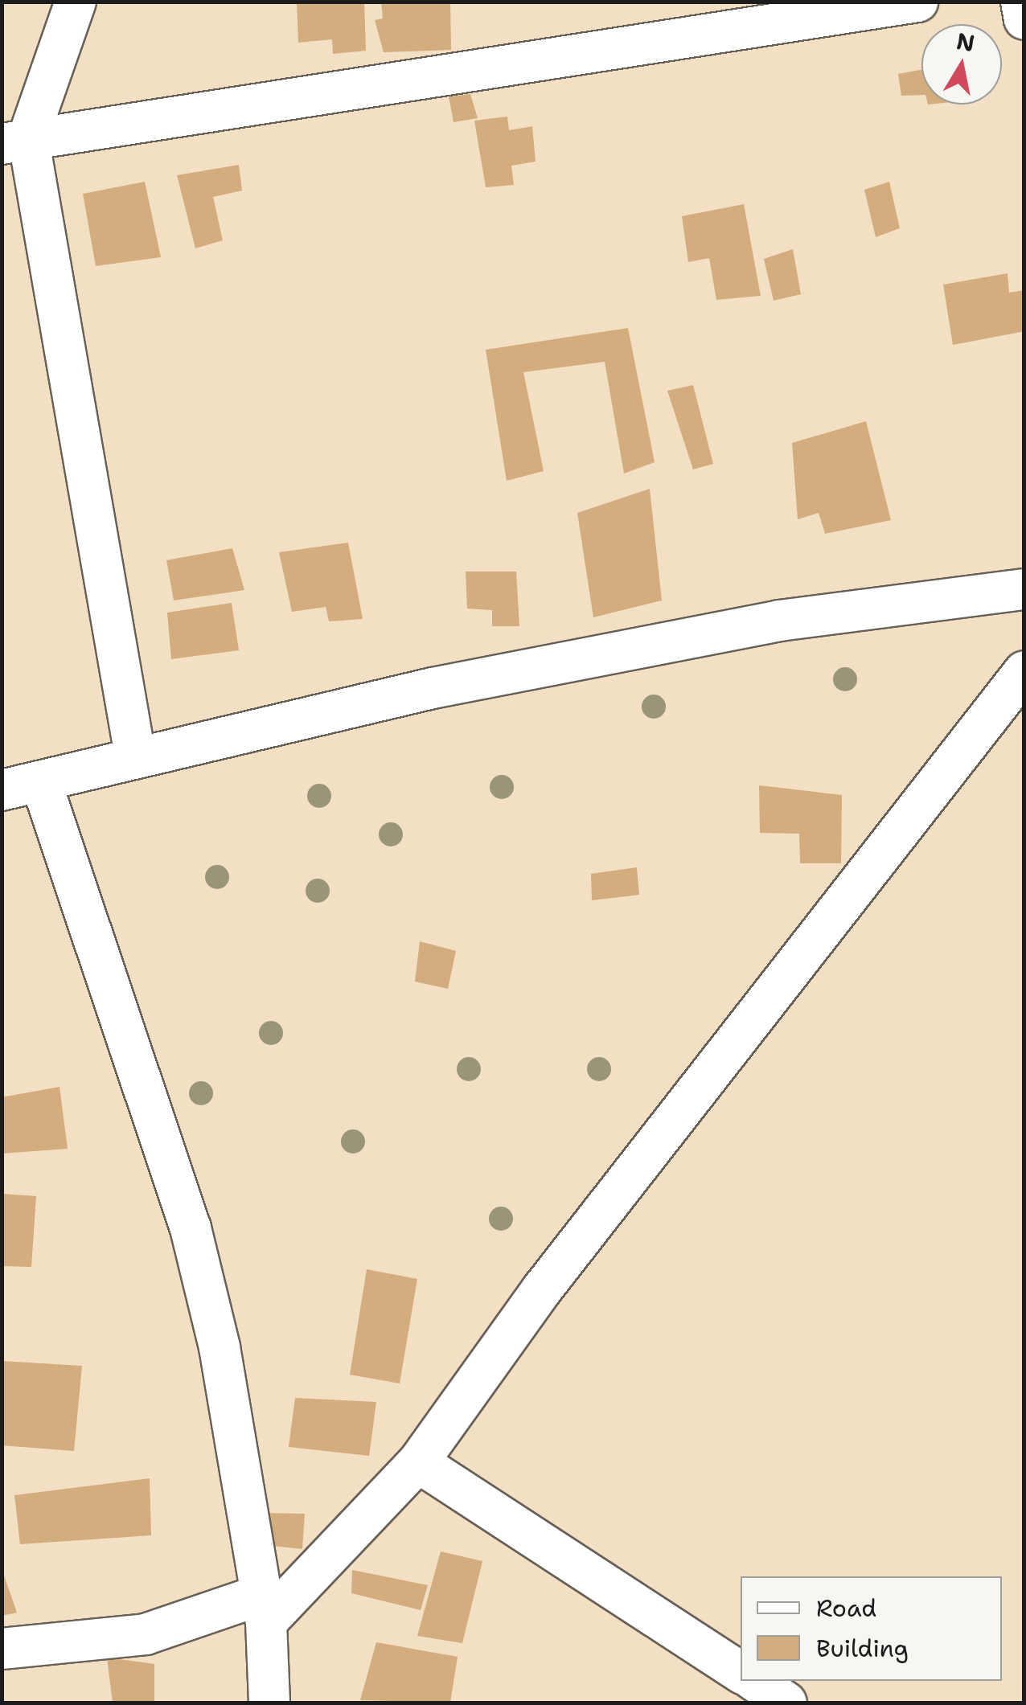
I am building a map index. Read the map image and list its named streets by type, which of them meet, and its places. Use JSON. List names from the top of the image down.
{
  "legend": ["Road", "Building"],
  "north": "top"
}
